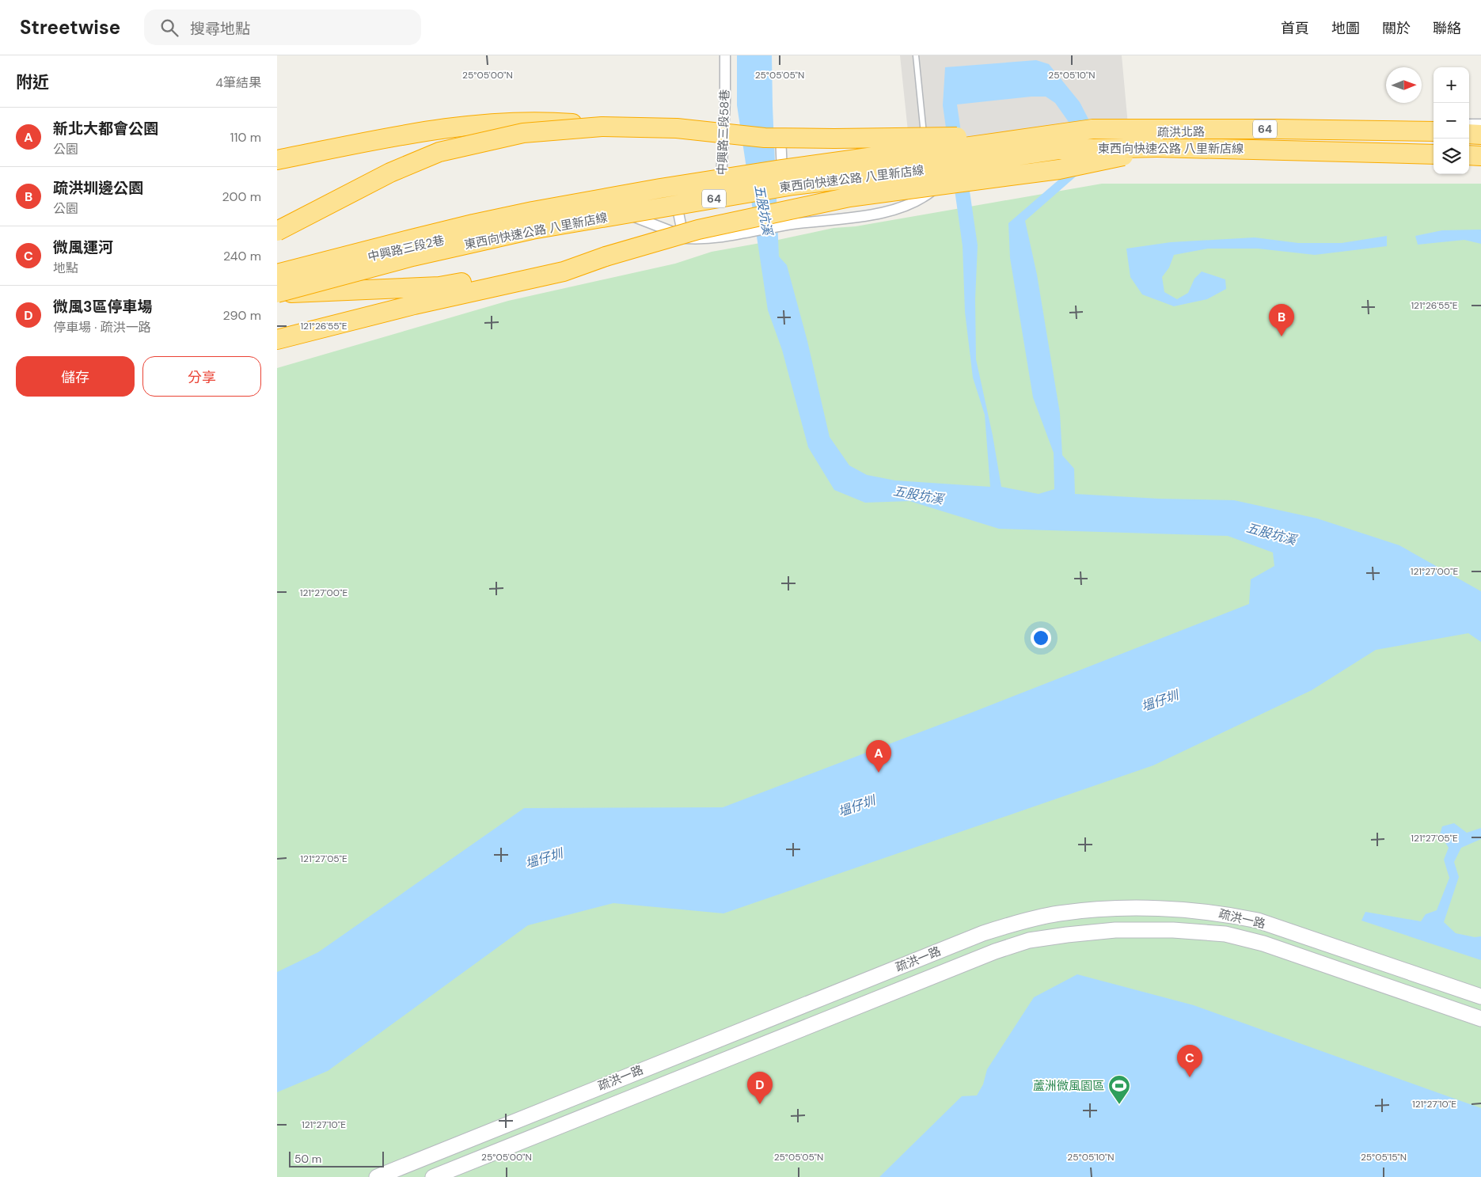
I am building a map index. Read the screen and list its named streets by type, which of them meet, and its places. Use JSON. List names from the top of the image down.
{
  "streets": {
    "highway": ["64", "東西向快速公路 八里新店線"],
    "street": [
      "中興路三段58巷",
      "疏洪北路",
      "中興路三段2巷",
      "疏洪一路"
    ]
  },
  "crossings": [
    ["中興路三段58巷", "中興路三段2巷"]
  ],
  "water": ["五股坑溪", "塭仔圳"],
  "places": {
    "sports": ["蘆洲微風園區"]
  },
  "scale_bar": "50 m",
  "north": "right",
  "page": {
    "header": "Streetwise",
    "search": "搜尋地點",
    "nav": [
      "首頁",
      "地圖",
      "關於",
      "聯絡"
    ],
    "heading": ["附近", "4筆結果"],
    "map_buttons": ["+", "−"],
    "list": [
      {
        "mark": "A",
        "name": "新北大都會公園",
        "note": "公園",
        "value": "110 m"
      },
      {
        "mark": "B",
        "name": "疏洪圳邊公園",
        "note": "公園",
        "value": "200 m"
      },
      {
        "mark": "C",
        "name": "微風運河",
        "note": "地點",
        "value": "240 m"
      },
      {
        "mark": "D",
        "name": "微風3區停車場",
        "note": "停車場 · 疏洪一路",
        "value": "290 m"
      }
    ],
    "pins": [
      "B",
      "A",
      "C",
      "D"
    ],
    "buttons": ["儲存", "分享"],
    "scale": "50 m"
  },
  "coordinates": [
    "25°05'00\"N",
    "25°05'05\"N",
    "25°05'10\"N",
    "121°26'55\"E",
    "121°27'00\"E",
    "121°27'05\"E",
    "121°27'10\"E",
    "25°05'15\"N"
  ]
}
